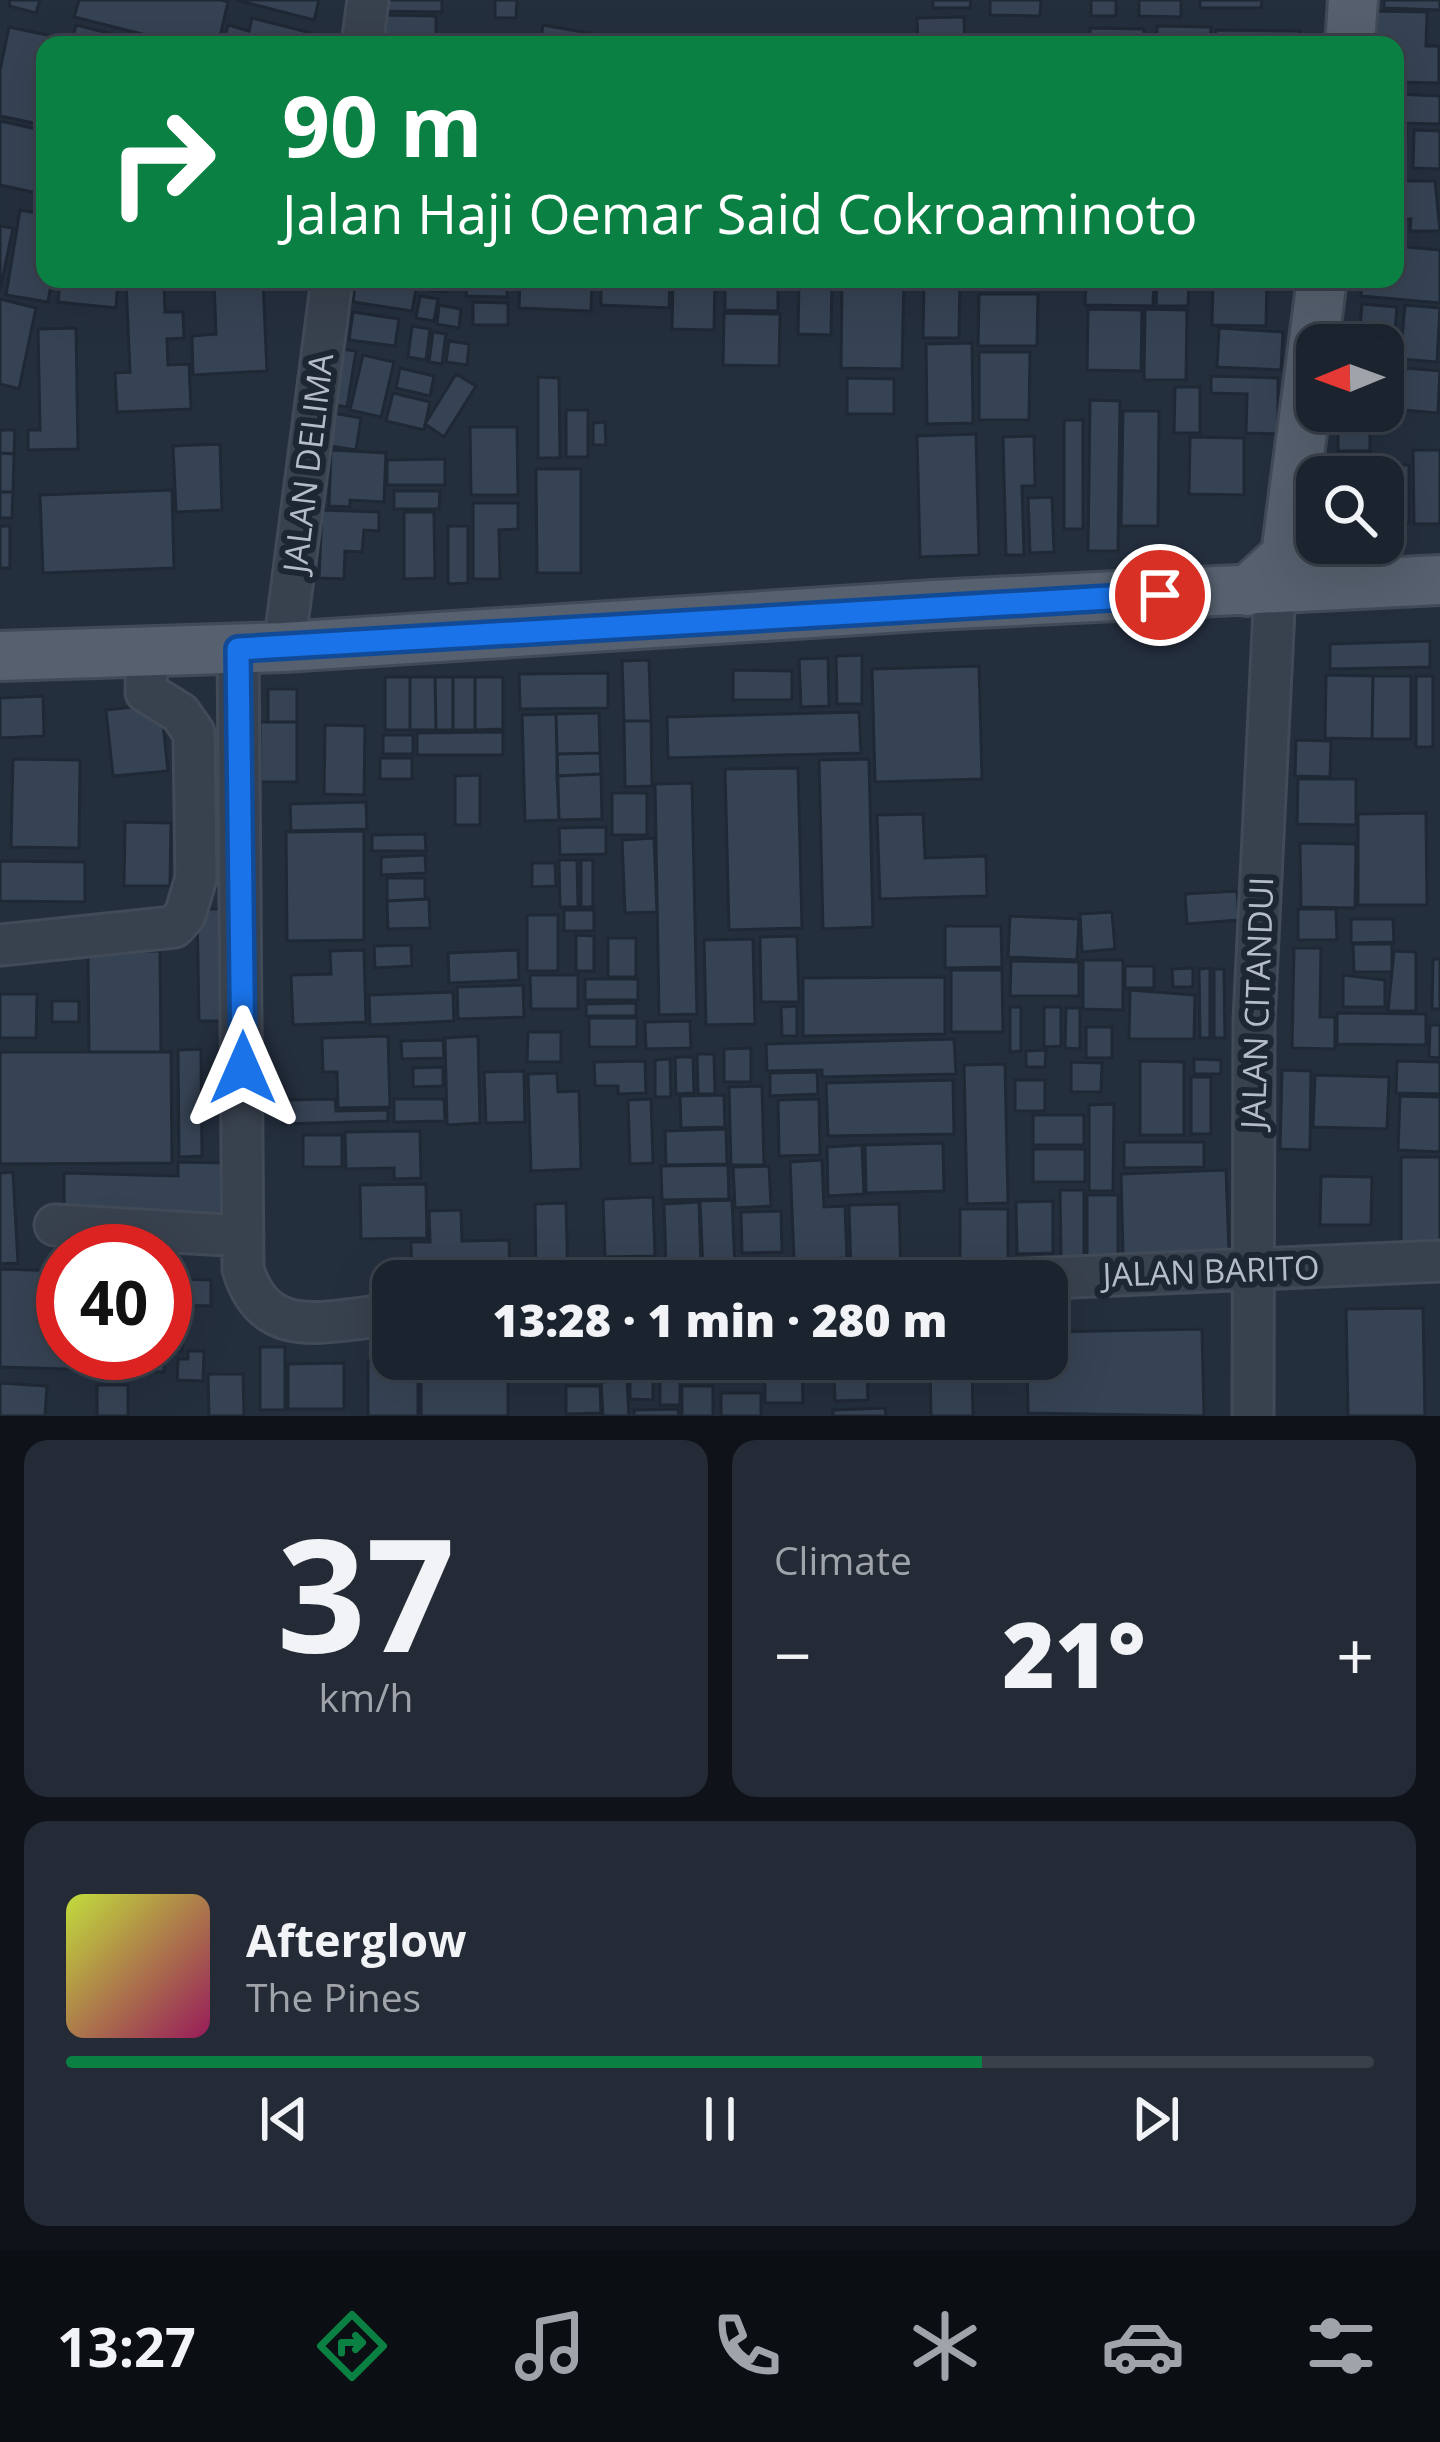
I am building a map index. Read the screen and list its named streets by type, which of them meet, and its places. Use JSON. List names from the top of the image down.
{
  "streets": {
    "street": ["JALAN DELIMA", "JALAN CITANDUI", "JALAN BARITO"]
  },
  "crossings": [
    ["JALAN CITANDUI", "JALAN BARITO"]
  ],
  "north": "left",
  "page": {
    "turn": ["90 m", "Jalan Haji Oemar Said Cokroaminoto"],
    "limit": "40",
    "trip": "13:28 · 1 min · 280 m",
    "tile": [
      ["37", "km/h"],
      "Climate"
    ],
    "heat": ["−", "21°", "+"],
    "song": ["Afterglow", "The Pines"],
    "tabs": "13:27"
  }
}
